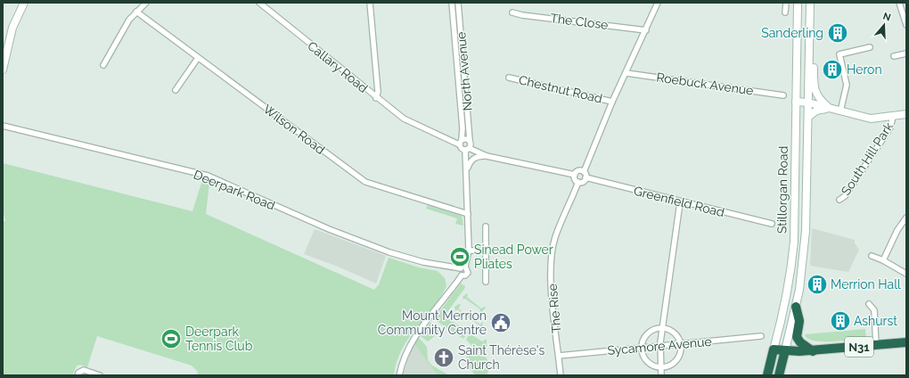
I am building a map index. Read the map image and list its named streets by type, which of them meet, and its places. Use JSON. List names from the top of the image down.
{
  "streets": {
    "highway": ["Stillorgan Road", "N31"],
    "street": [
      "The Close",
      "Callary Road",
      "North Avenue",
      "Roebuck Avenue",
      "Chestnut Road",
      "Wilson Road",
      "South Hill Park",
      "Deerpark Road",
      "Greenfield Road",
      "The Rise",
      "Sycamore Avenue"
    ]
  },
  "crossings": [
    ["Callary Road", "North Avenue"],
    ["Stillorgan Road", "N31"],
    ["Greenfield Road", "The Rise"],
    ["The Rise", "Sycamore Avenue"]
  ],
  "places": {
    "building": [
      "Sanderling",
      "Heron",
      "Merrion Hall",
      "Ashurst"
    ],
    "sports": ["Sinead Power Pliates", "Deerpark Tennis Club"],
    "public building": ["Mount Merrion Community Centre"],
    "church": ["Saint Thérèse's Church"]
  },
  "north": "top"
}
